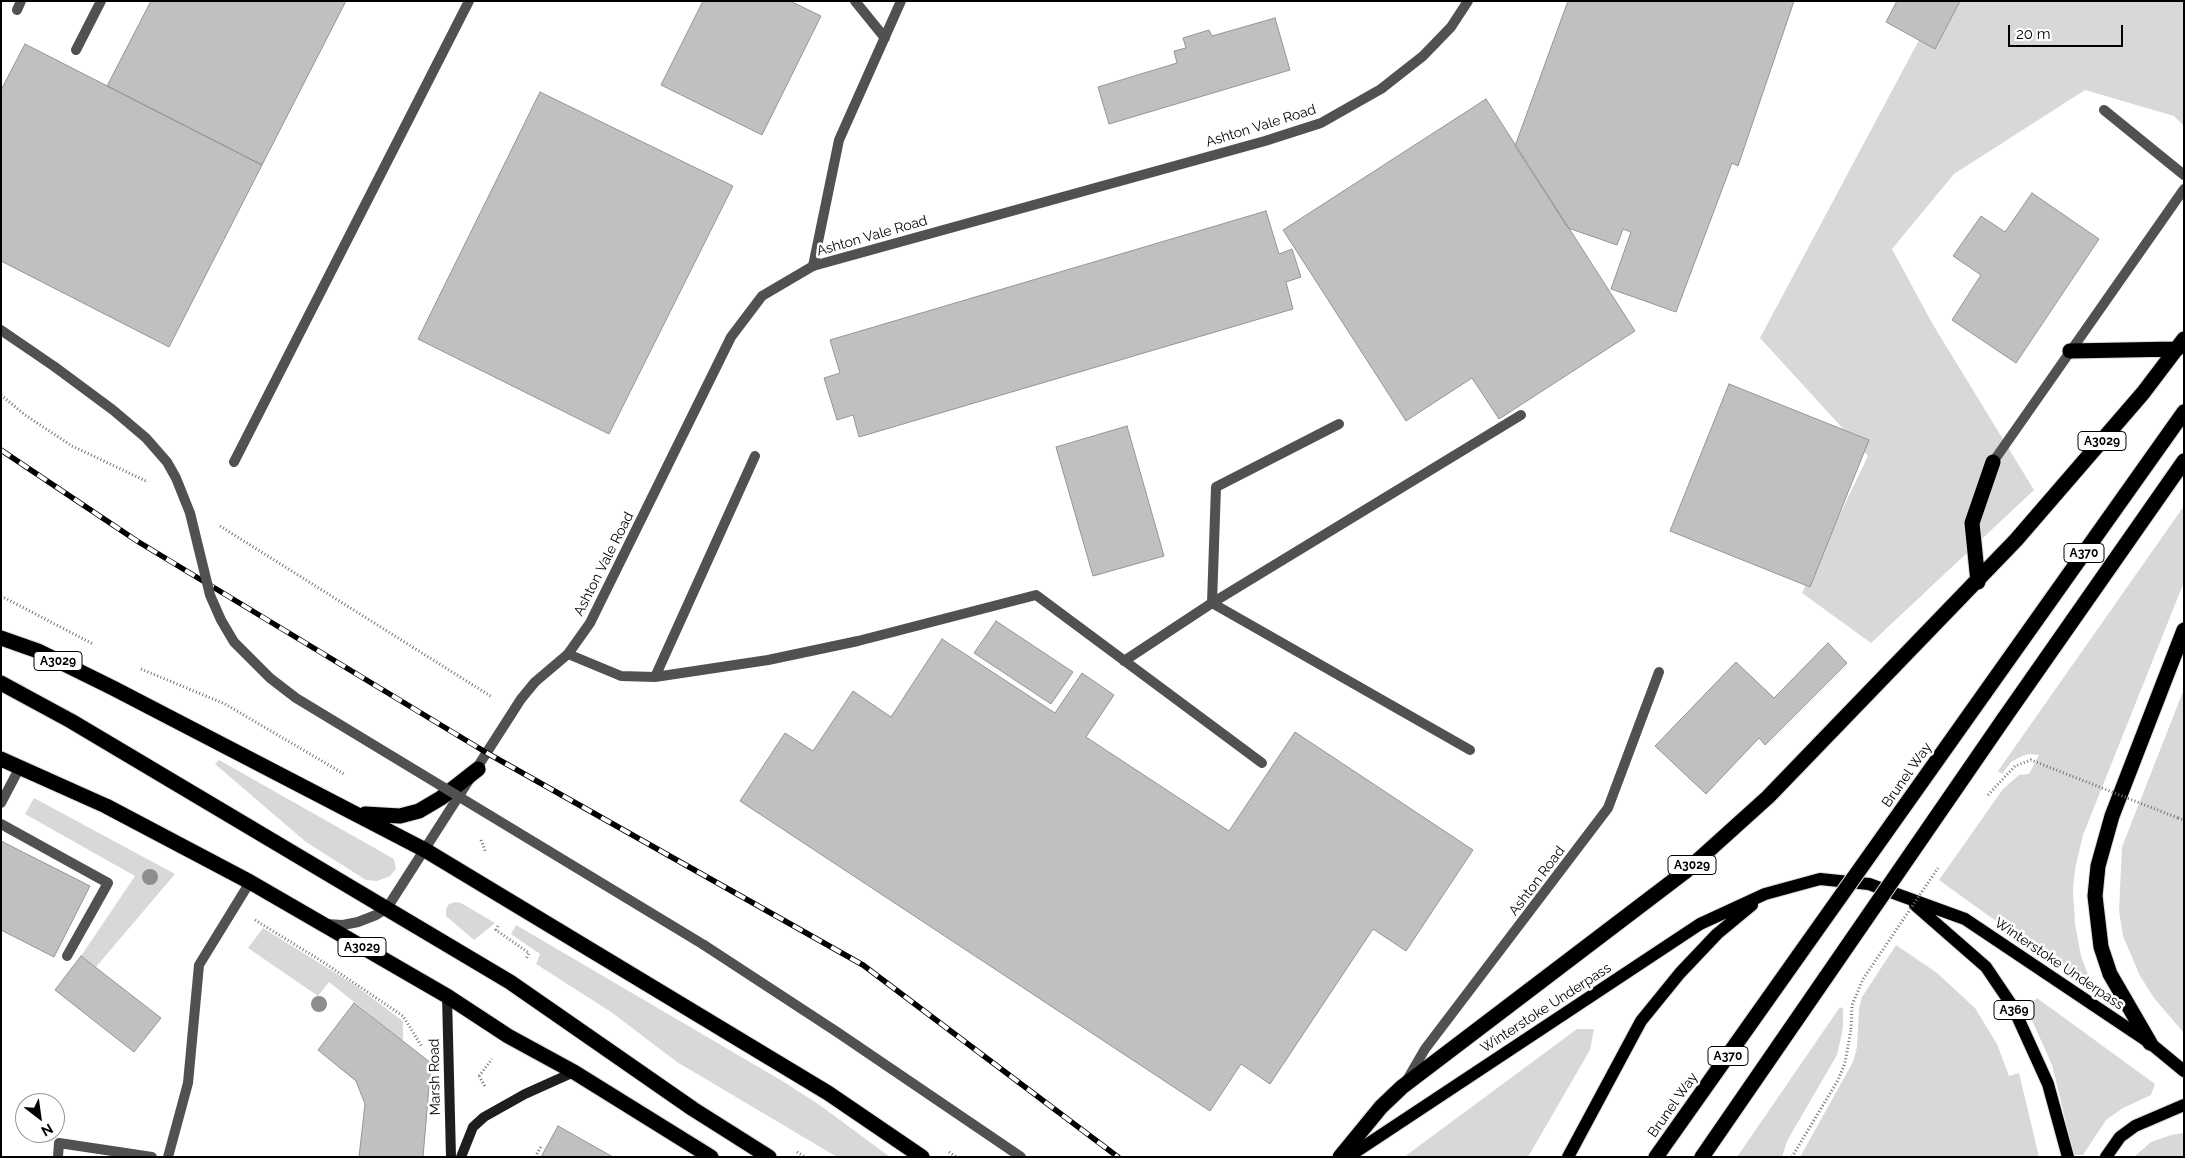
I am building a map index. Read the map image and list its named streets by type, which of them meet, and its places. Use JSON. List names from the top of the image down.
{
  "streets": {
    "highway": ["A3029", "A370", "Brunel Way"],
    "main road": ["Winterstoke Underpass", "A369"],
    "street": ["Ashton Vale Road", "Ashton Road", "Marsh Road"]
  },
  "crossings": [
    ["Ashton Vale Road", "A3029"],
    ["A3029", "Ashton Road"],
    ["A3029", "Marsh Road"]
  ],
  "scale_bar": "20 m",
  "north": "bottom right"
}
